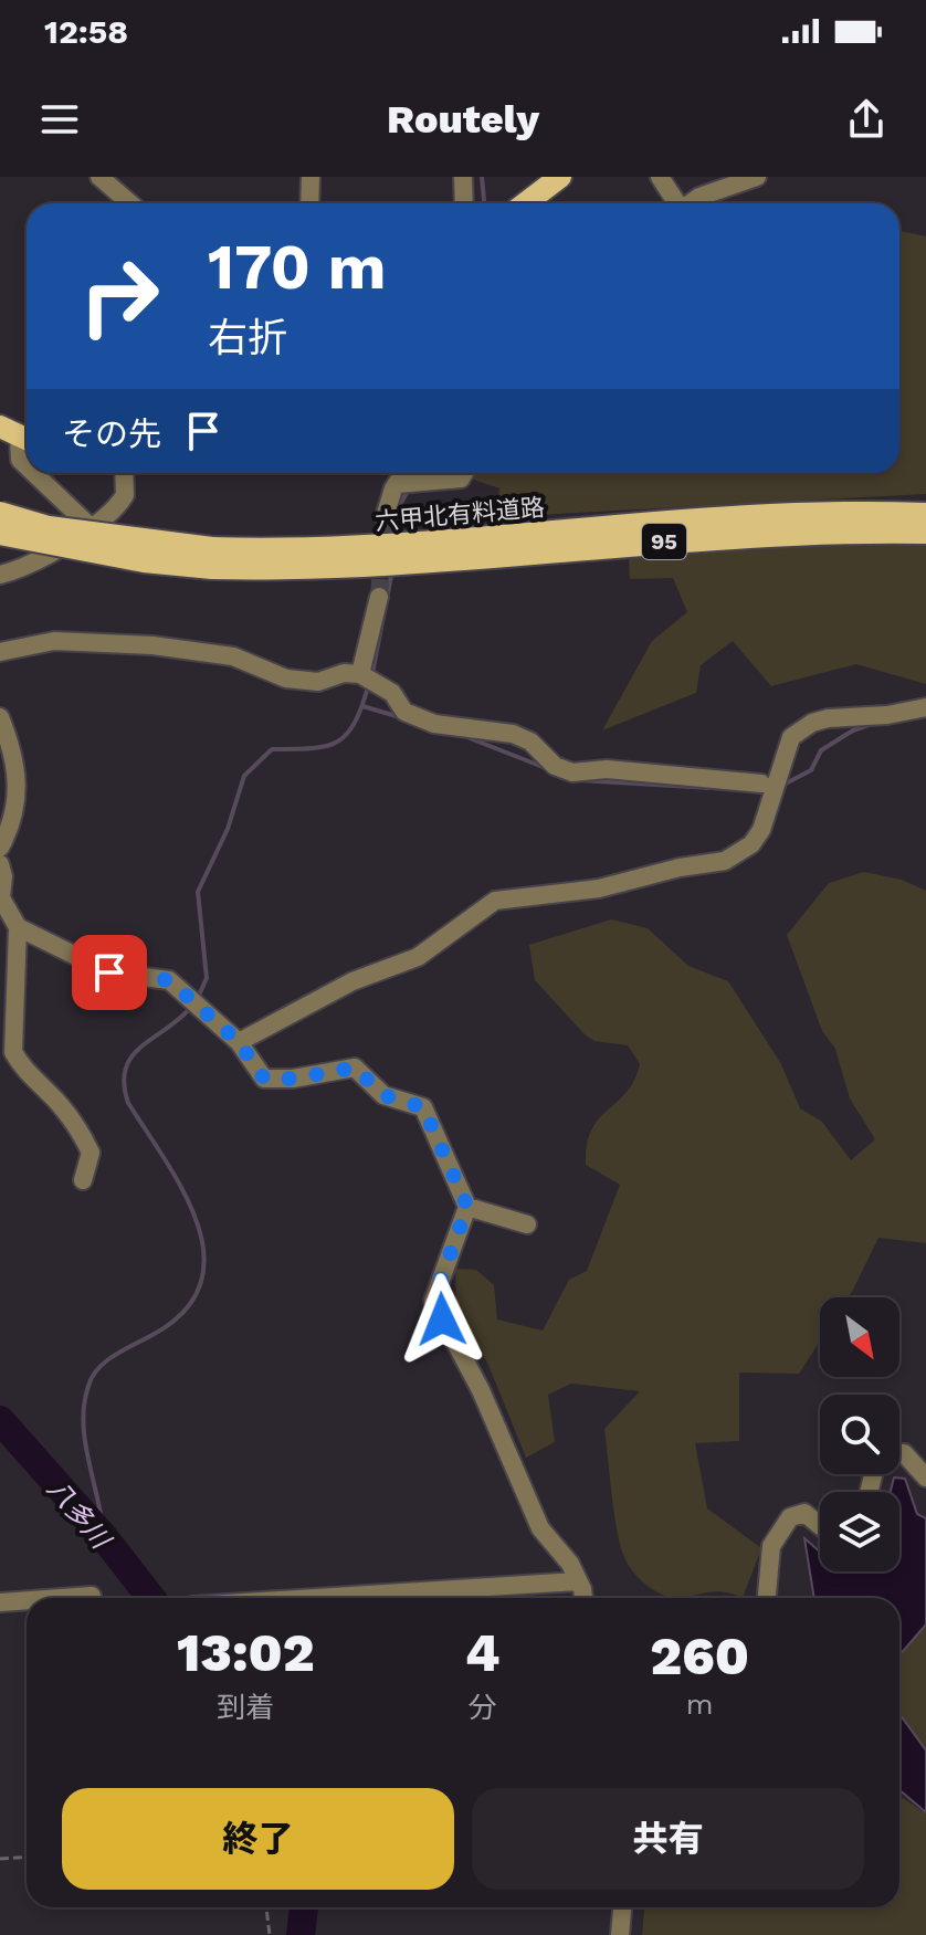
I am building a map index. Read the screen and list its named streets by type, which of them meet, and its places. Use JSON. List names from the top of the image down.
{
  "streets": {
    "main road": ["六甲北有料道路", "95"]
  },
  "water": ["八多川"],
  "north": "bottom right",
  "page": {
    "status": "12:58",
    "header": "Routely",
    "turn": ["170 m", "右折"],
    "then": "その先",
    "eta": [
      "13:02",
      "到着",
      "4",
      "分",
      "260",
      "m"
    ],
    "buttons": ["終了", "共有"]
  }
}
